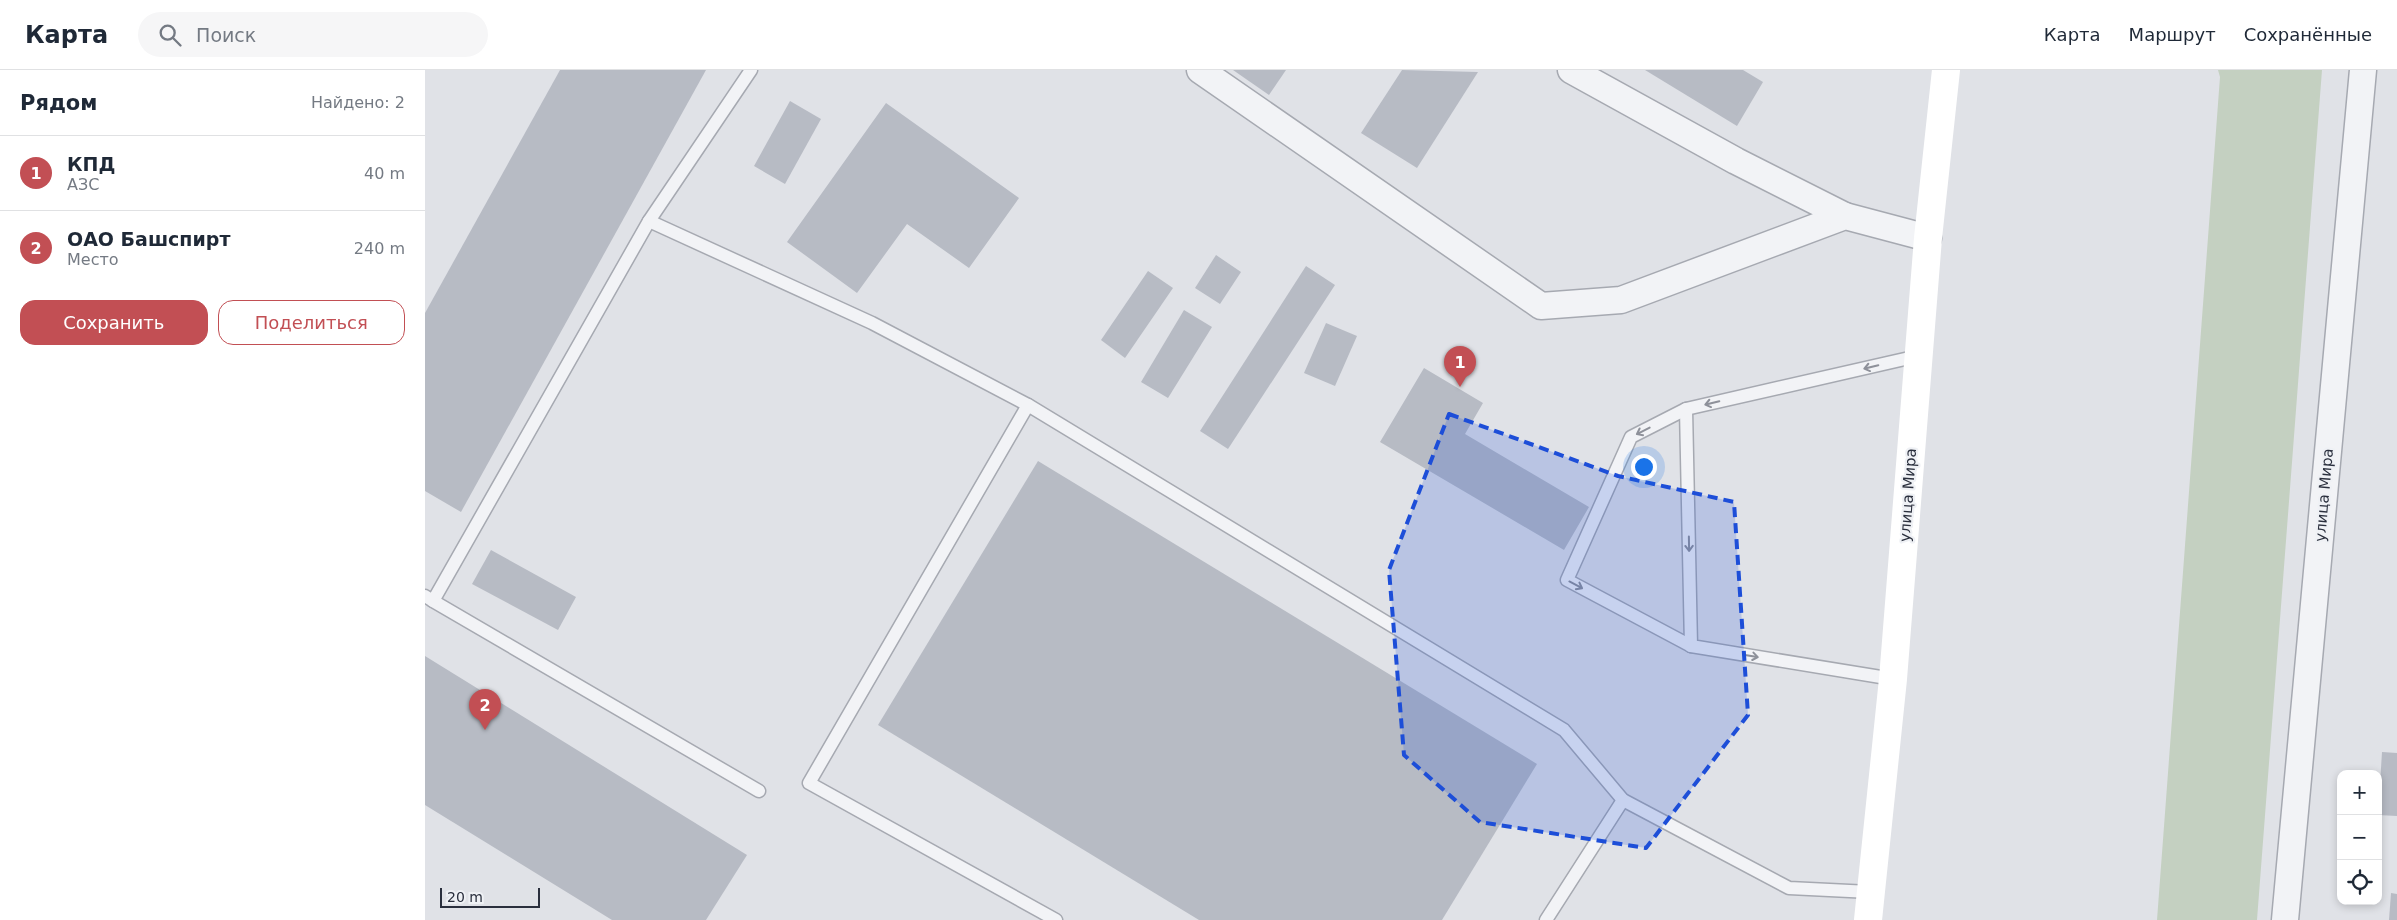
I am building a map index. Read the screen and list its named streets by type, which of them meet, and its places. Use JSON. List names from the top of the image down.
{
  "streets": {
    "main road": ["улица Мира"]
  },
  "scale_bar": "20 m",
  "page": {
    "header": "Карта",
    "search": "Поиск",
    "nav": ["Карта", "Маршрут", "Сохранённые"],
    "heading": ["Рядом", "Найдено: 2"],
    "list": [
      {
        "mark": "1",
        "name": "КПД",
        "note": "АЗС",
        "value": "40 m"
      },
      {
        "mark": "2",
        "name": "ОАО Башспирт",
        "note": "Место",
        "value": "240 m"
      }
    ],
    "buttons": ["Сохранить", "Поделиться"],
    "pins": ["1", "2"],
    "map_buttons": ["+", "−"],
    "scale": "20 m"
  }
}
